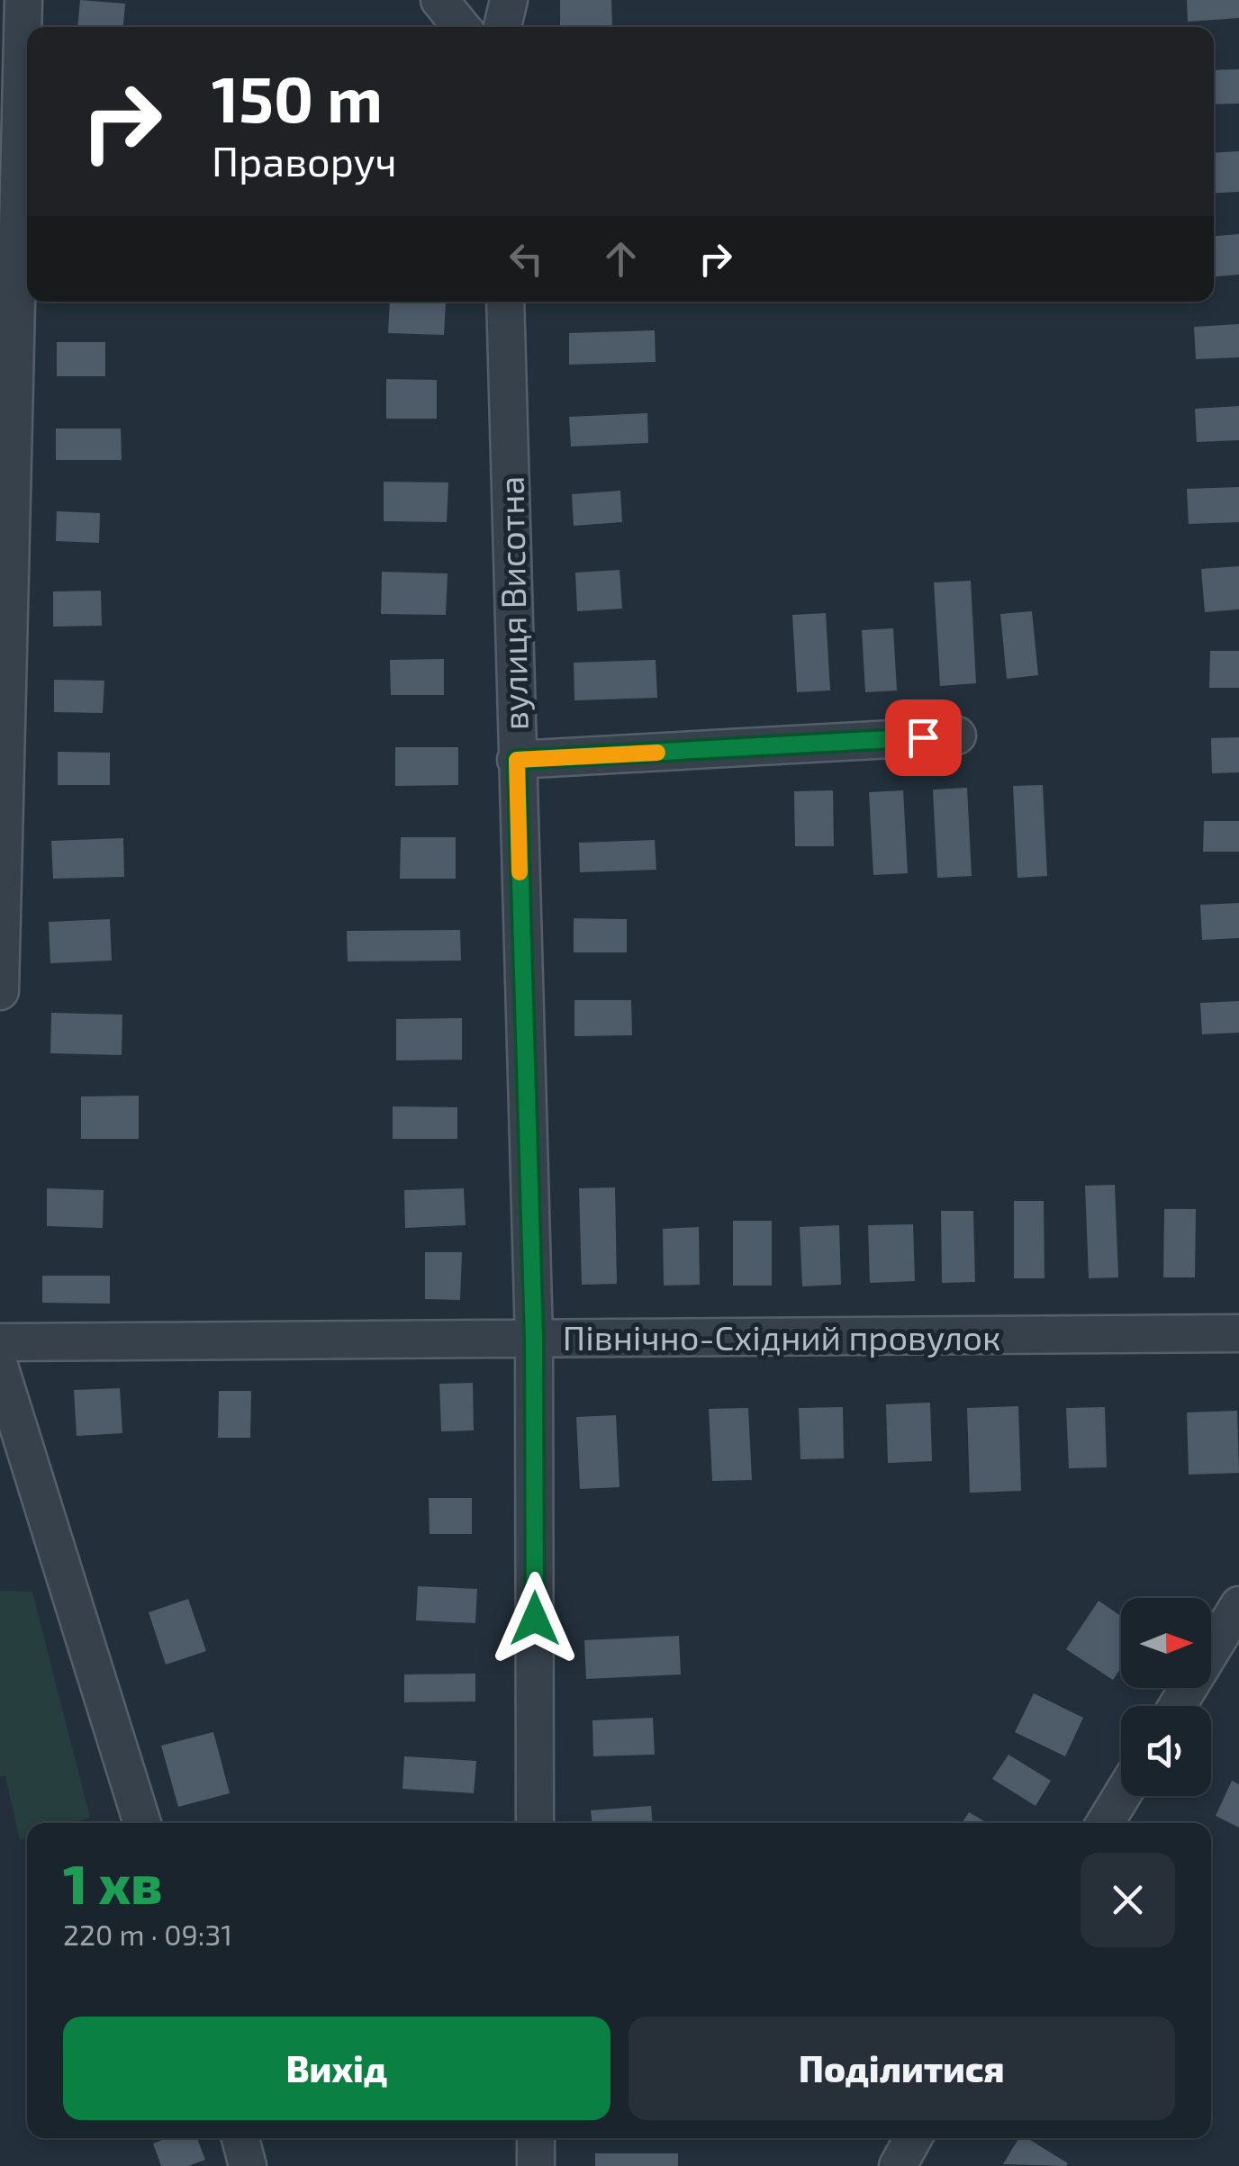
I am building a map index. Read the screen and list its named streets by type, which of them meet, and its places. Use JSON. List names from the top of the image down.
{
  "streets": {
    "street": ["вулиця Висотна", "Північно-Східний провулок"]
  },
  "crossings": [
    ["вулиця Висотна", "Північно-Східний провулок"]
  ],
  "north": "right",
  "page": {
    "turn": ["150 m", "Праворуч"],
    "heading": ["1 хв", "220 m · 09:31"],
    "buttons": ["Вихід", "Поділитися"]
  }
}
